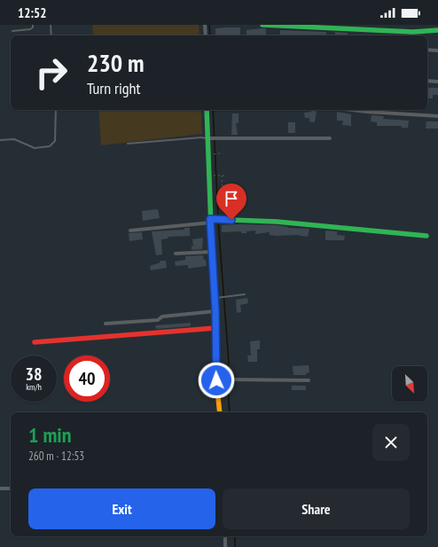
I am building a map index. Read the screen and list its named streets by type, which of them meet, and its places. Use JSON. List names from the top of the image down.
{
  "north": "bottom right",
  "page": {
    "status": "12:52",
    "turn": ["230 m", "Turn right"],
    "speed": "38 km/h",
    "limit": "40",
    "heading": ["1 min", "260 m · 12:53"],
    "buttons": ["Exit", "Share"]
  }
}
